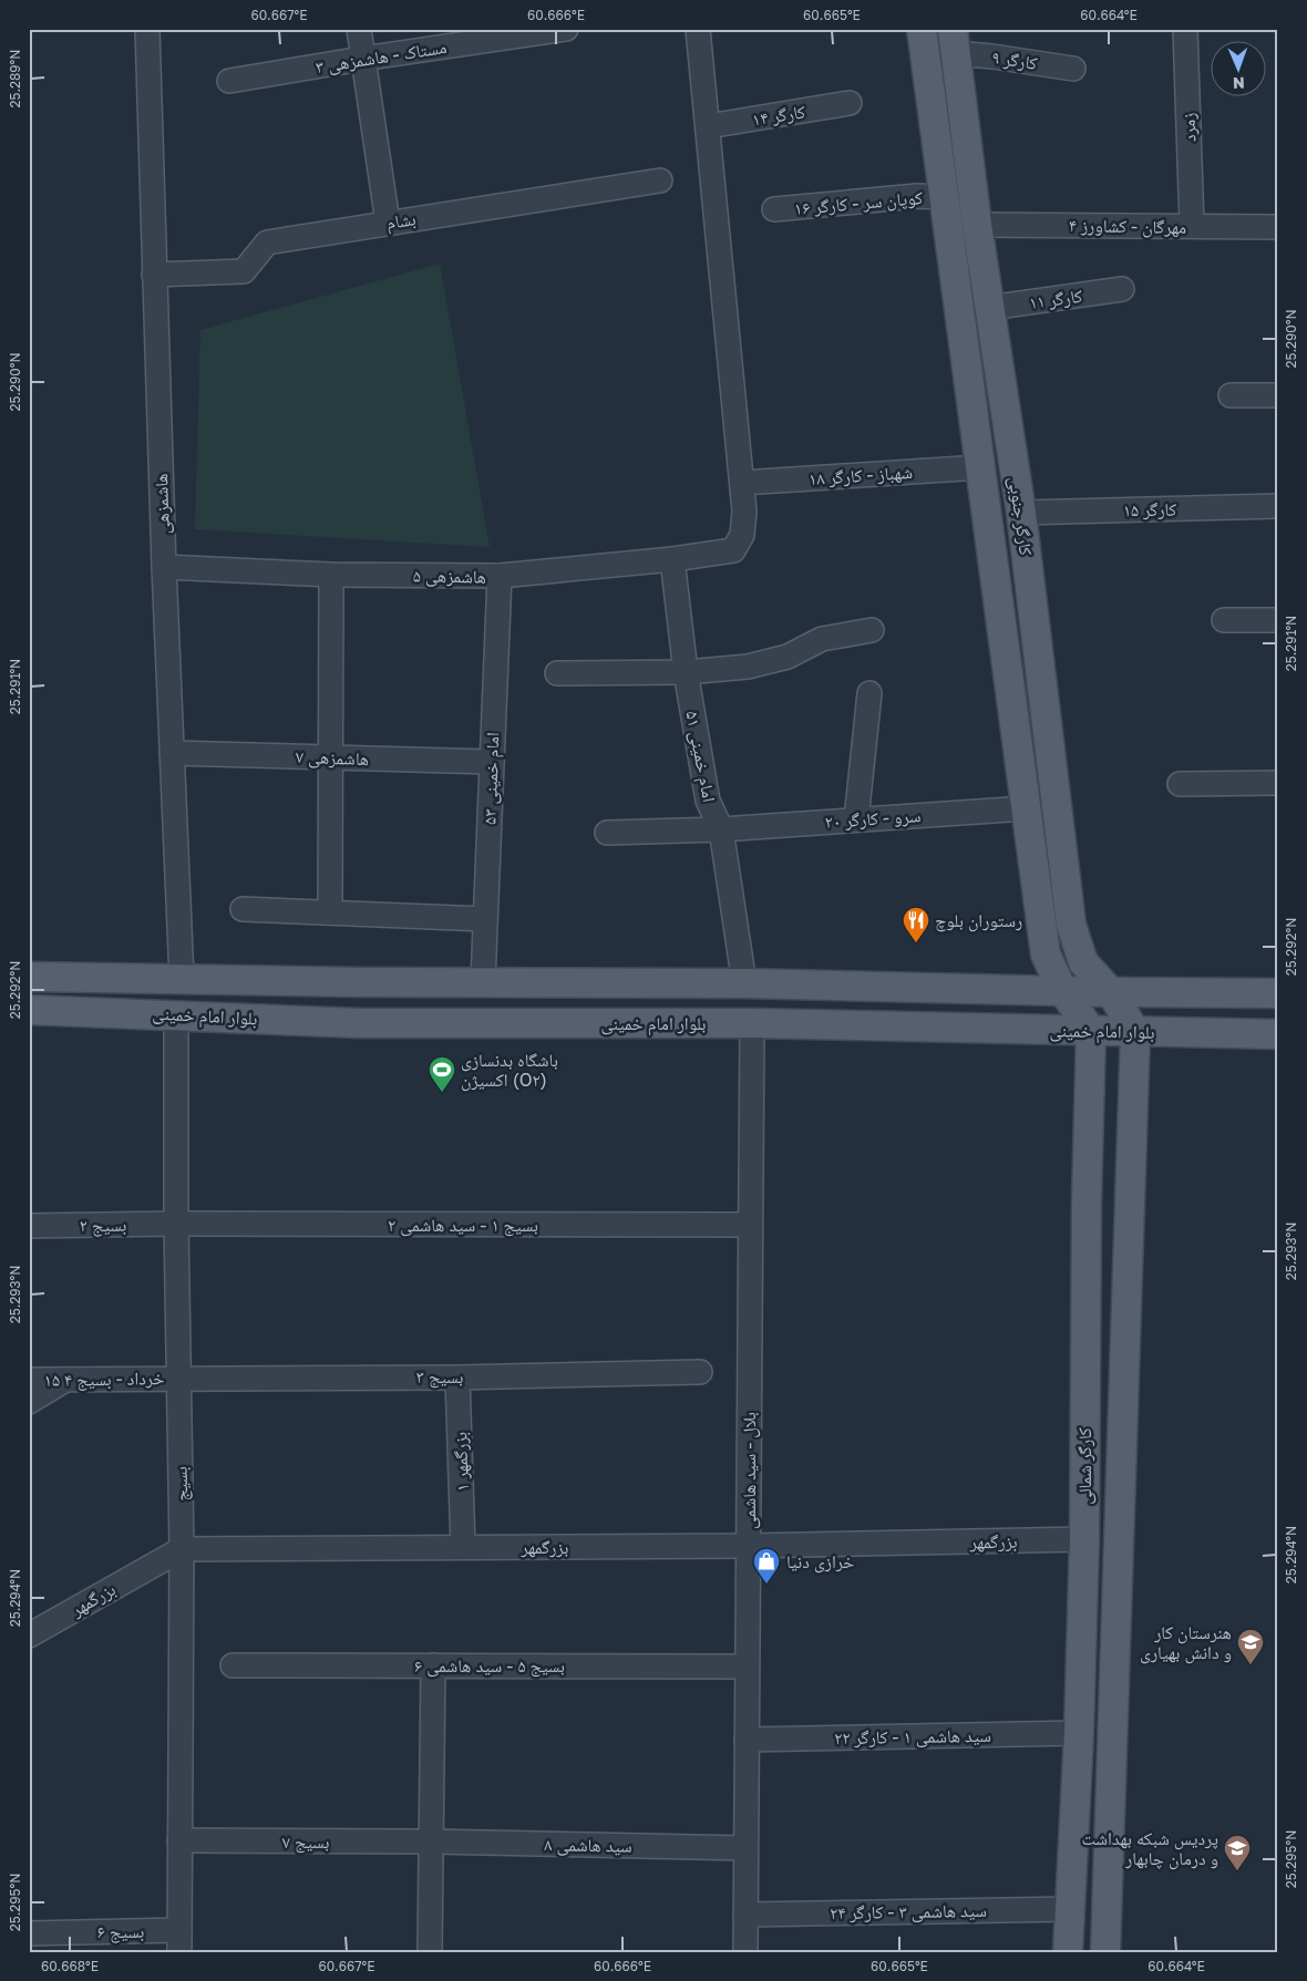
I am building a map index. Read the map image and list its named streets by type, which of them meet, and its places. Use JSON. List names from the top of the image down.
{
  "streets": {
    "main road": ["کارگر جنوبی", "بلوار امام خمینی", "کارگر شمالی"],
    "street": [
      "مستاک - هاشمزهی ۳",
      "کارگر ۹",
      "کارگر ۱۴",
      "زمرد",
      "کوپان سر - کارگر ۱۶",
      "بشام",
      "مهرگان - کشاورز ۴",
      "کارگر ۱۱",
      "شهباز - کارگر ۱۸",
      "هاشمزهی",
      "کارگر ۱۵",
      "هاشمزهی ۵",
      "امام خمینی ۵۱",
      "هاشمزهی ۷",
      "امام خمینی ۵۳",
      "سرو - کارگر ۲۰",
      "بسیج ۲",
      "بسیج ۱ - سید هاشمی ۲",
      "بسیج ۳",
      "۱۵ خرداد - بسیج ۴",
      "بزرگمهر ۱",
      "بلال - سید هاشمی",
      "بسیج",
      "بزرگمهر",
      "بسیج ۵ - سید هاشمی ۶",
      "سید هاشمی ۱ - کارگر ۲۲",
      "بسیج ۷",
      "سید هاشمی ۸",
      "سید هاشمی ۳ - کارگر ۲۴",
      "بسیج ۶"
    ]
  },
  "crossings": [
    ["کارگر ۹", "کارگر جنوبی"],
    ["زمرد", "مهرگان - کشاورز ۴"],
    ["کوپان سر - کارگر ۱۶", "کارگر جنوبی"],
    ["بشام", "هاشمزهی"],
    ["مهرگان - کشاورز ۴", "کارگر جنوبی"],
    ["کارگر ۱۱", "کارگر جنوبی"],
    ["شهباز - کارگر ۱۸", "کارگر جنوبی"],
    ["شهباز - کارگر ۱۸", "هاشمزهی ۵"],
    ["هاشمزهی", "هاشمزهی ۵"],
    ["هاشمزهی", "هاشمزهی ۷"],
    ["هاشمزهی", "بلوار امام خمینی"],
    ["کارگر ۱۵", "کارگر جنوبی"],
    ["کارگر جنوبی", "سرو - کارگر ۲۰"],
    ["کارگر جنوبی", "بلوار امام خمینی"],
    ["هاشمزهی ۵", "امام خمینی ۵۱"],
    ["هاشمزهی ۵", "امام خمینی ۵۳"],
    ["امام خمینی ۵۱", "سرو - کارگر ۲۰"],
    ["امام خمینی ۵۱", "بلوار امام خمینی"],
    ["هاشمزهی ۷", "امام خمینی ۵۳"],
    ["امام خمینی ۵۳", "بلوار امام خمینی"],
    ["بلوار امام خمینی", "کارگر شمالی"],
    ["بلوار امام خمینی", "بلال - سید هاشمی"],
    ["بلوار امام خمینی", "بسیج"],
    ["بسیج ۲", "بسیج ۱ - سید هاشمی ۲"],
    ["بسیج ۲", "بسیج"],
    ["بسیج ۱ - سید هاشمی ۲", "بلال - سید هاشمی"],
    ["بسیج ۱ - سید هاشمی ۲", "بسیج"],
    ["بسیج ۳", "۱۵ خرداد - بسیج ۴"],
    ["بسیج ۳", "بزرگمهر ۱"],
    ["بسیج ۳", "بسیج"],
    ["۱۵ خرداد - بسیج ۴", "بسیج"],
    ["بزرگمهر ۱", "بزرگمهر"],
    ["کارگر شمالی", "بزرگمهر"],
    ["کارگر شمالی", "سید هاشمی ۱ - کارگر ۲۲"],
    ["کارگر شمالی", "سید هاشمی ۳ - کارگر ۲۴"],
    ["بلال - سید هاشمی", "بزرگمهر"],
    ["بلال - سید هاشمی", "بسیج ۵ - سید هاشمی ۶"],
    ["بلال - سید هاشمی", "سید هاشمی ۱ - کارگر ۲۲"],
    ["بلال - سید هاشمی", "سید هاشمی ۸"],
    ["بلال - سید هاشمی", "سید هاشمی ۳ - کارگر ۲۴"],
    ["بسیج", "بزرگمهر"],
    ["بسیج", "بسیج ۷"],
    ["بسیج", "بسیج ۶"],
    ["بسیج ۷", "سید هاشمی ۸"]
  ],
  "places": {
    "restaurant": ["رستوران بلوچ"],
    "sports": ["باشگاه بدنسازی اکسیژن (O۲)"],
    "shop": ["خرازی دنیا"],
    "school or university": ["هنرستان کار و دانش بهیاری", "پردیس شبکه بهداشت و درمان چابهار"]
  },
  "north": "bottom",
  "coordinates": [
    "60.667°E",
    "60.666°E",
    "60.665°E",
    "60.664°E",
    "25.289°N",
    "25.290°N",
    "25.291°N",
    "25.292°N",
    "25.293°N",
    "25.294°N",
    "25.295°N",
    "60.668°E"
  ]
}
